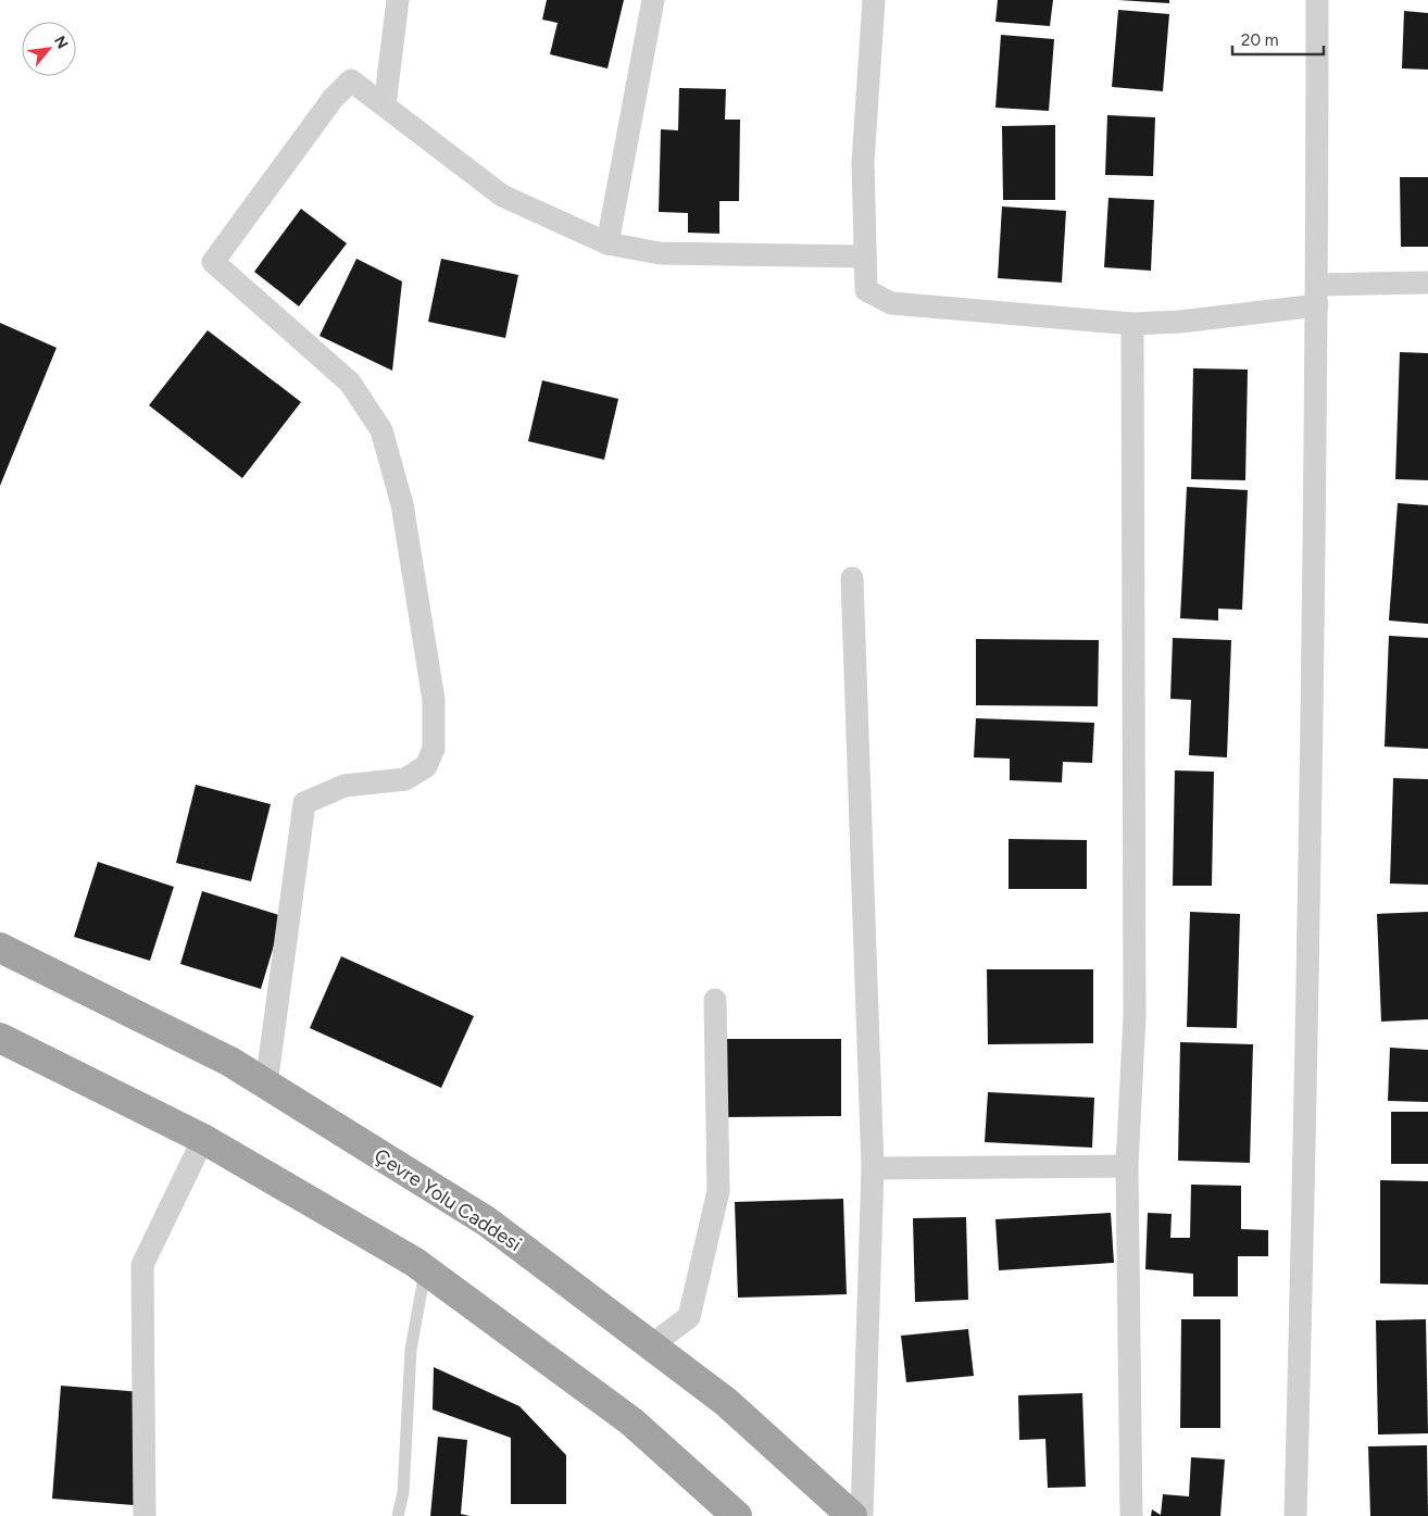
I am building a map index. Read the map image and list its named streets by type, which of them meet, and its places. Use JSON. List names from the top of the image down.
{
  "streets": {
    "highway": ["Çevre Yolu Caddesi"]
  },
  "scale_bar": "20 m",
  "north": "top right"
}
